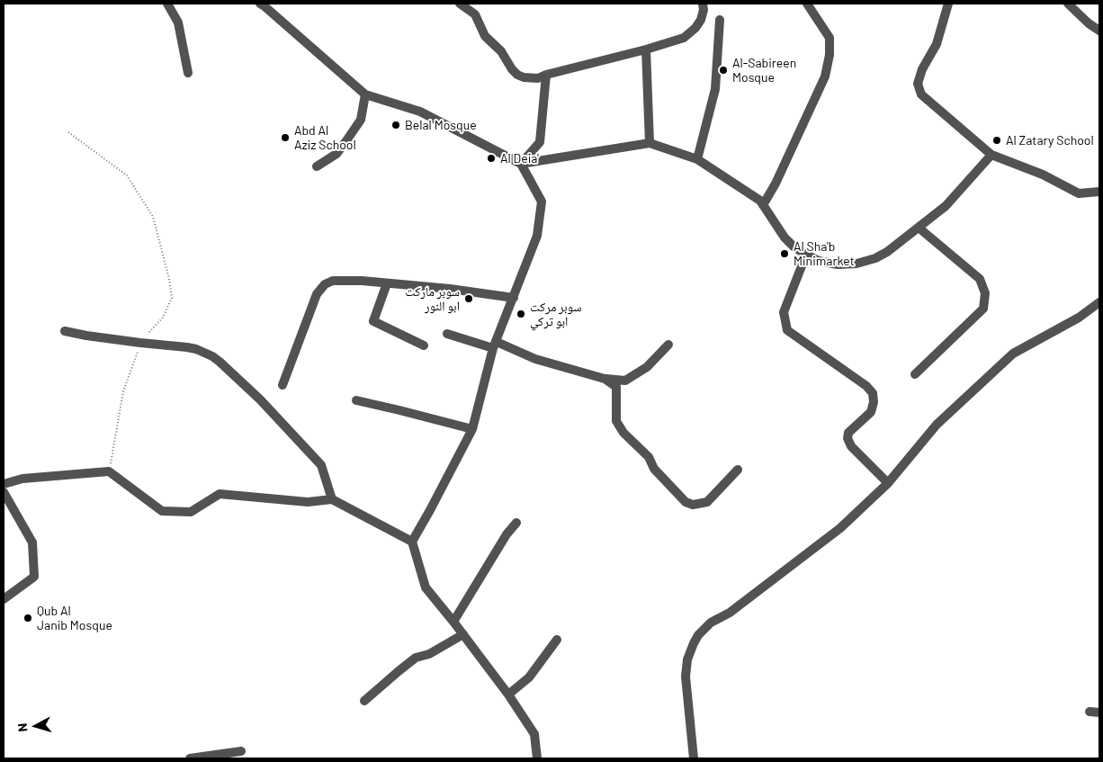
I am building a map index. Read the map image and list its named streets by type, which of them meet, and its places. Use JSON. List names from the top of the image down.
{
  "places": [
    "Al-Sabireen Mosque",
    "Belal Mosque",
    "Abd Al Aziz School",
    "Al Zatary School",
    "Al Deia'",
    "Al Sha'b Minimarket",
    "سوبر ماركت ابو النور",
    "سوبر مركت ابو تركي",
    "Qub Al Janib Mosque"
  ],
  "north": "left"
}
